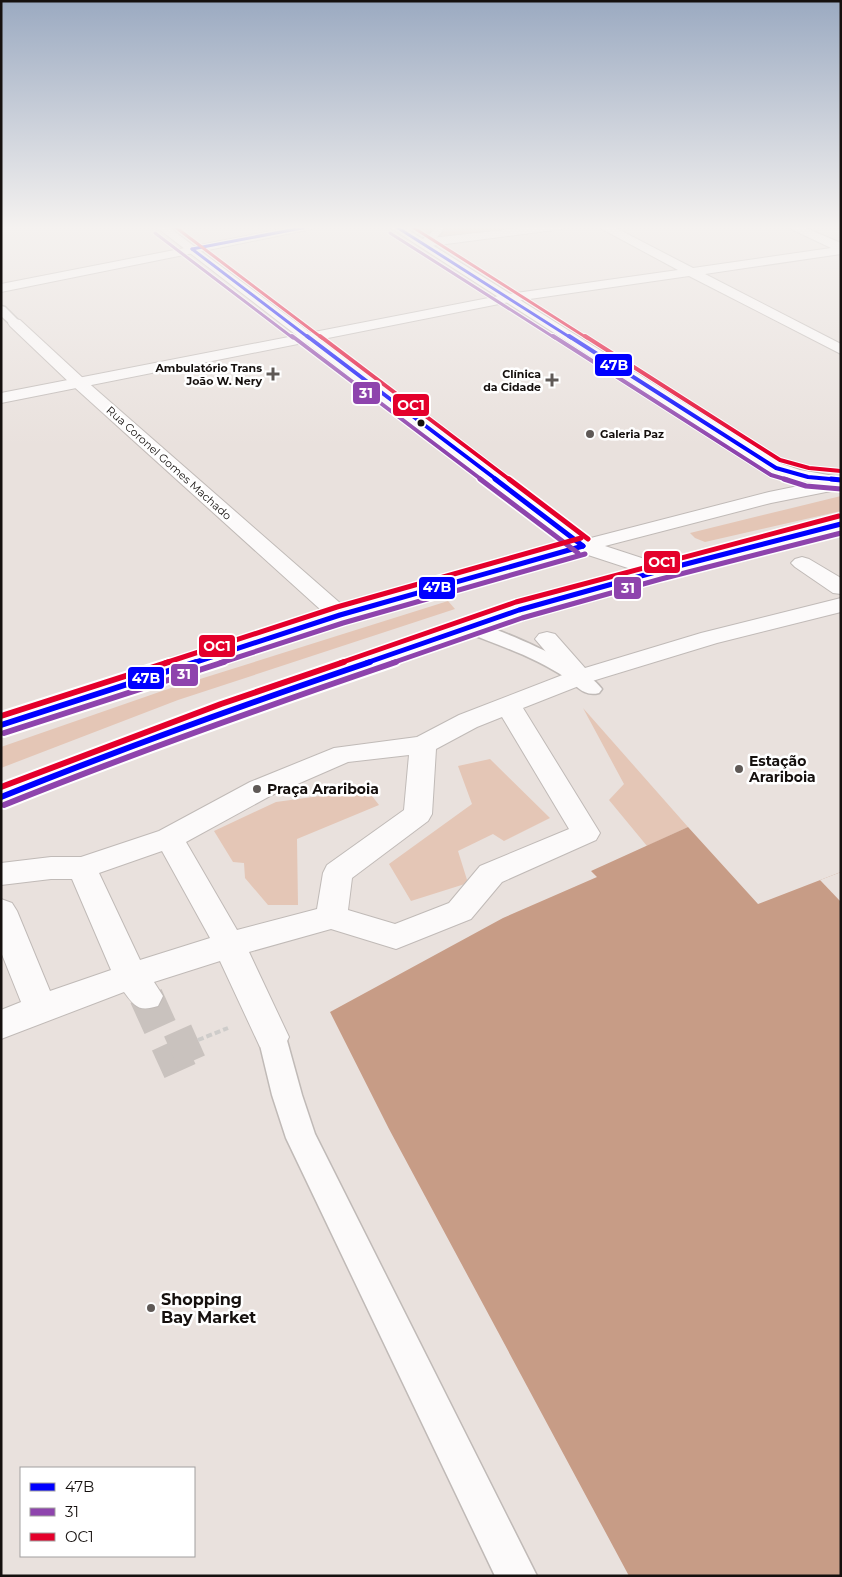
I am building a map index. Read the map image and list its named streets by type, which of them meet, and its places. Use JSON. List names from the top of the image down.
{
  "streets": {
    "street": ["Rua Coronel Gomes Machado"]
  },
  "places": {
    "health": ["Ambulatório Trans João W. Nery", "Clínica da Cidade"],
    "other": [
      "Galeria Paz",
      "Estação Arariboia",
      "Praça Arariboia",
      "Shopping Bay Market"
    ]
  },
  "lines": ["transit line 47B", "transit line 31", "transit line OC1"],
  "legend": ["47B", "31", "OC1"]
}
